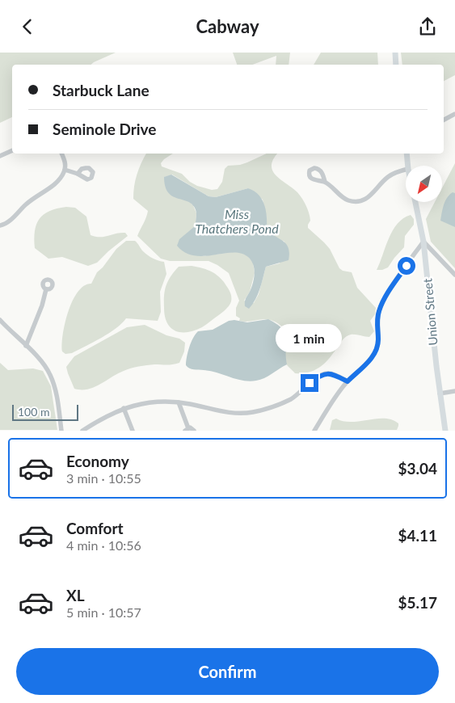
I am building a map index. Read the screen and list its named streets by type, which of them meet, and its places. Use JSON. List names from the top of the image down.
{
  "streets": {
    "main road": ["Union Street"]
  },
  "water": ["Miss Thatchers Pond"],
  "scale_bar": "100 m",
  "north": "bottom left",
  "page": {
    "header": "Cabway",
    "banner": ["Starbuck Lane", "Seminole Drive"],
    "bubble": "1 min",
    "scale": "100 m",
    "list": [
      {
        "name": "Economy",
        "note": "3 min · 10:55",
        "value": "$3.04"
      },
      {
        "name": "Comfort",
        "note": "4 min · 10:56",
        "value": "$4.11"
      },
      {
        "name": "XL",
        "note": "5 min · 10:57",
        "value": "$5.17"
      }
    ],
    "buttons": "Confirm"
  }
}
